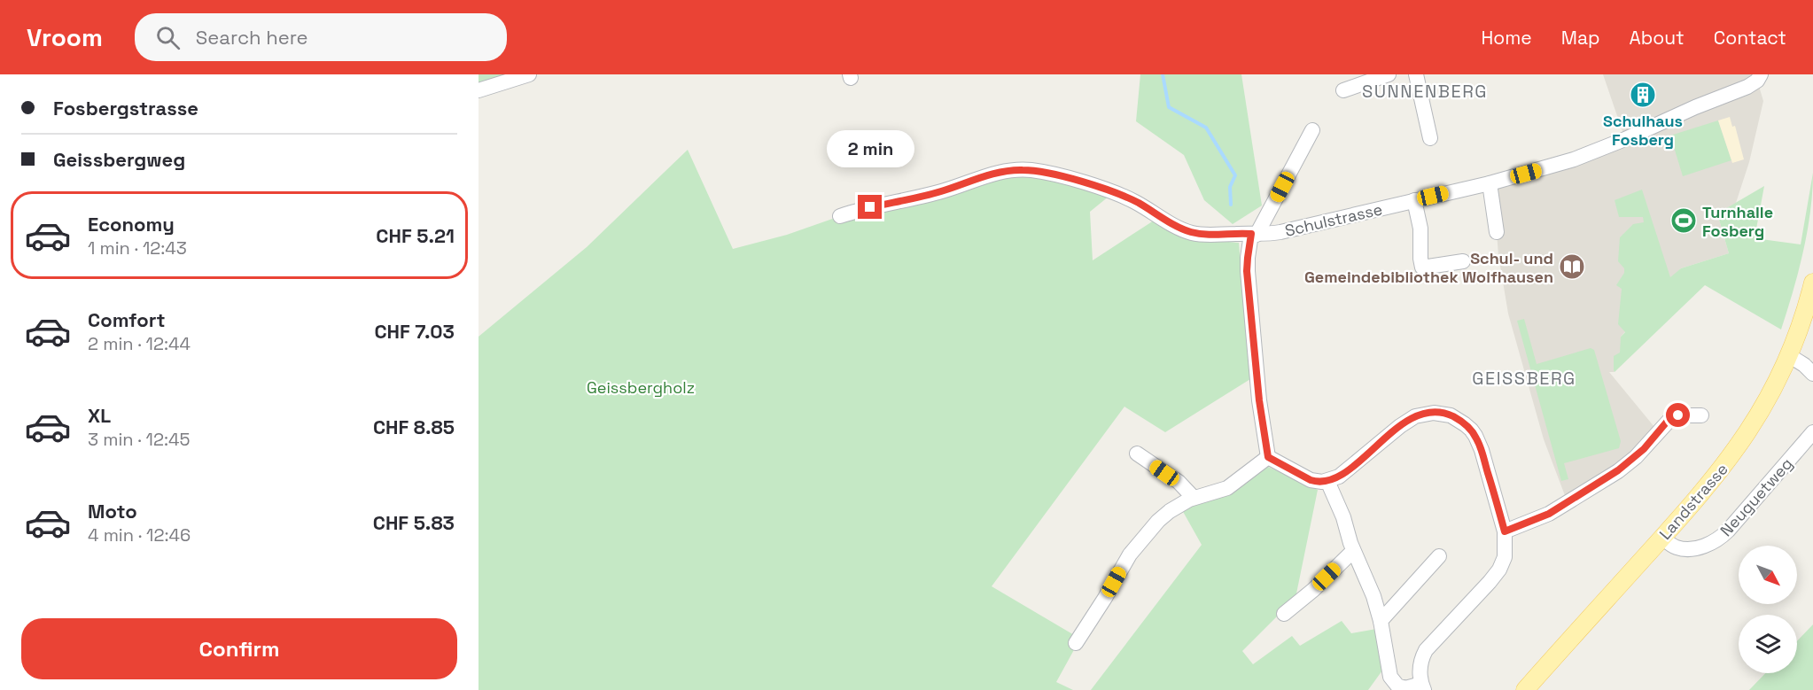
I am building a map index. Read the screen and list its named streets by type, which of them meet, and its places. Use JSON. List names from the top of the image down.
{
  "streets": {
    "main road": ["Landstrasse"],
    "street": ["Schulstrasse", "Neuguetweg"]
  },
  "crossings": [
    ["Neuguetweg", "Landstrasse"]
  ],
  "districts": ["SUNNENBERG", "GEISSBERG"],
  "parks": ["Geissbergholz"],
  "places": {
    "building": ["Schulhaus Fosberg"],
    "sports": ["Turnhalle Fosberg"],
    "library": ["Schul- und Gemeindebibliothek Wolfhausen"]
  },
  "north": "bottom right",
  "page": {
    "header": "Vroom",
    "search": "Search here",
    "nav": [
      "Home",
      "Map",
      "About",
      "Contact"
    ],
    "banner": ["Fosbergstrasse", "Geissbergweg"],
    "bubble": "2 min",
    "list": [
      {
        "name": "Economy",
        "note": "1 min · 12:43",
        "value": "CHF 5.21"
      },
      {
        "name": "Comfort",
        "note": "2 min · 12:44",
        "value": "CHF 7.03"
      },
      {
        "name": "XL",
        "note": "3 min · 12:45",
        "value": "CHF 8.85"
      },
      {
        "name": "Moto",
        "note": "4 min · 12:46",
        "value": "CHF 5.83"
      }
    ],
    "buttons": "Confirm"
  }
}
